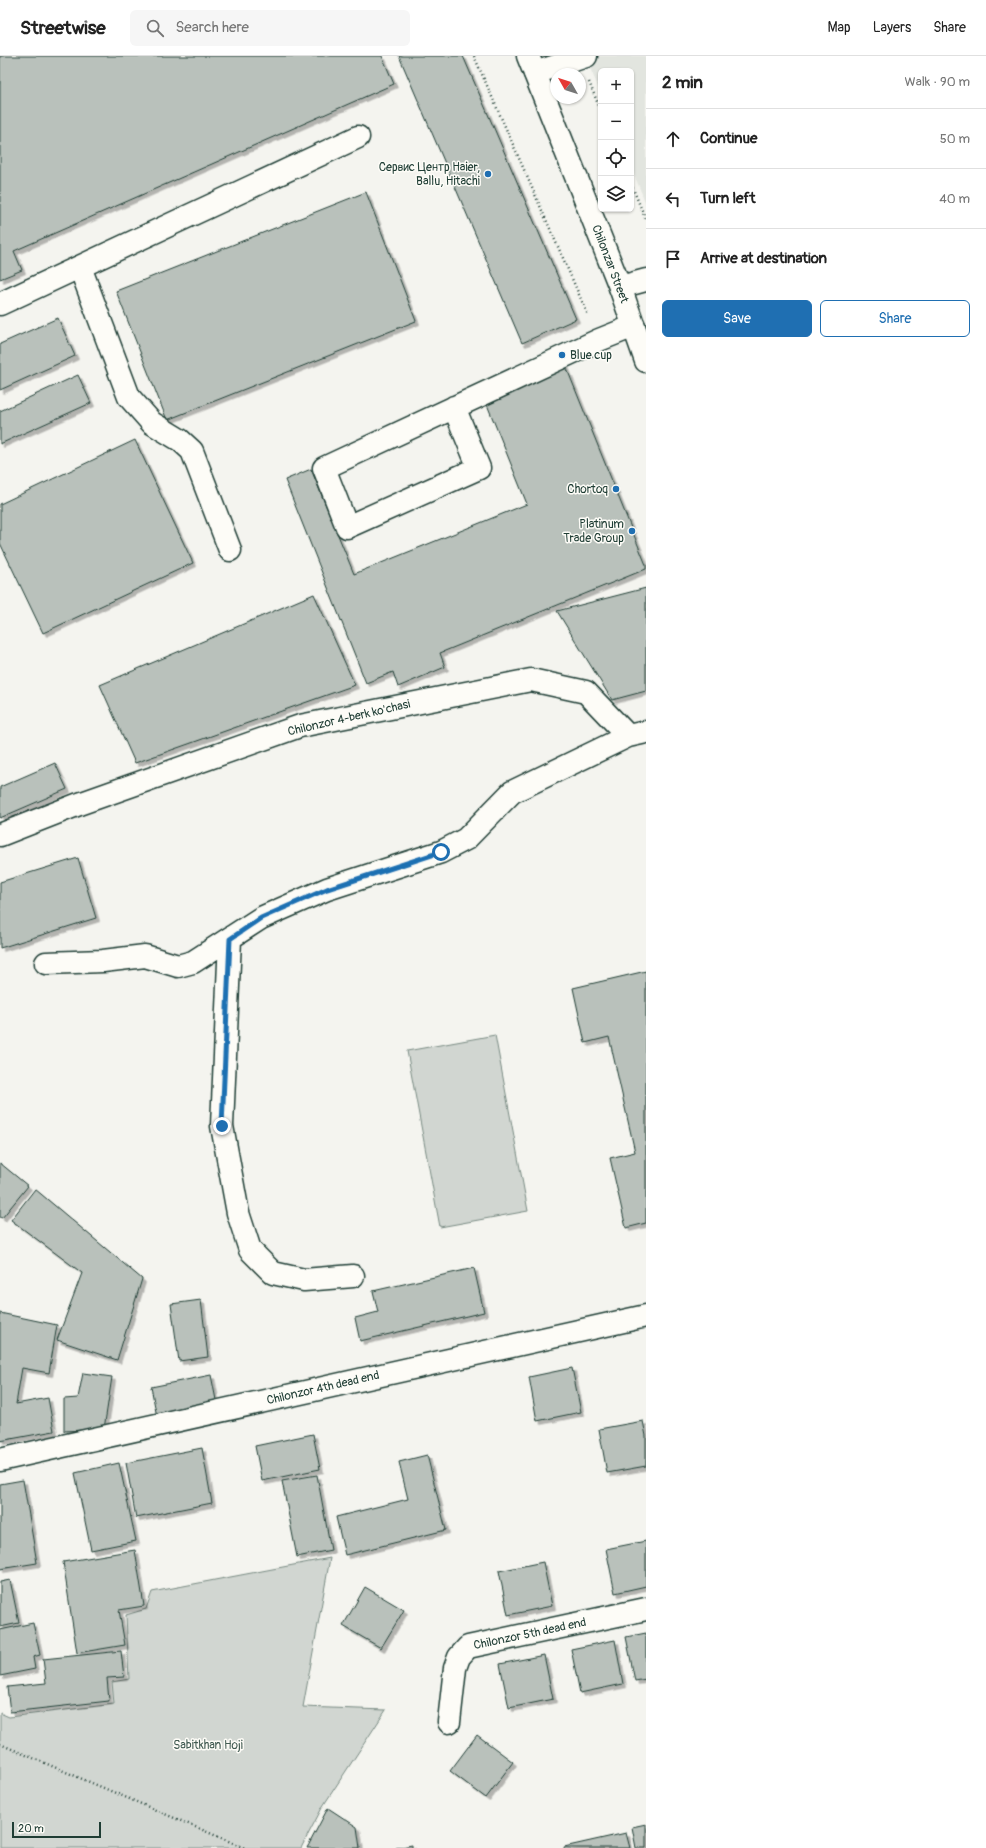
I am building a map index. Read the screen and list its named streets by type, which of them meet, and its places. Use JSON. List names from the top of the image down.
{
  "streets": {
    "street": [
      "Chilonzar Street",
      "Chilonzor 4-berk ko'chasi",
      "Chilonzor 4th dead end",
      "Chilonzor 5th dead end"
    ]
  },
  "parks": ["Sabitkhan Hoji"],
  "places": [
    "Сервис Центр Haier, Ballu, Hitachi",
    "Blue cup",
    "Chortoq",
    "Platinum Trade Group"
  ],
  "scale_bar": "20 m",
  "north": "top left",
  "page": {
    "header": "Streetwise",
    "search": "Search here",
    "nav": ["Map", "Layers", "Share"],
    "heading": ["2 min", "Walk · 90 m"],
    "map_buttons": ["+", "−"],
    "list": [
      ["Continue", "50 m"],
      ["Turn left", "40 m"],
      "Arrive at destination"
    ],
    "buttons": ["Save", "Share"],
    "scale": "20 m"
  }
}
